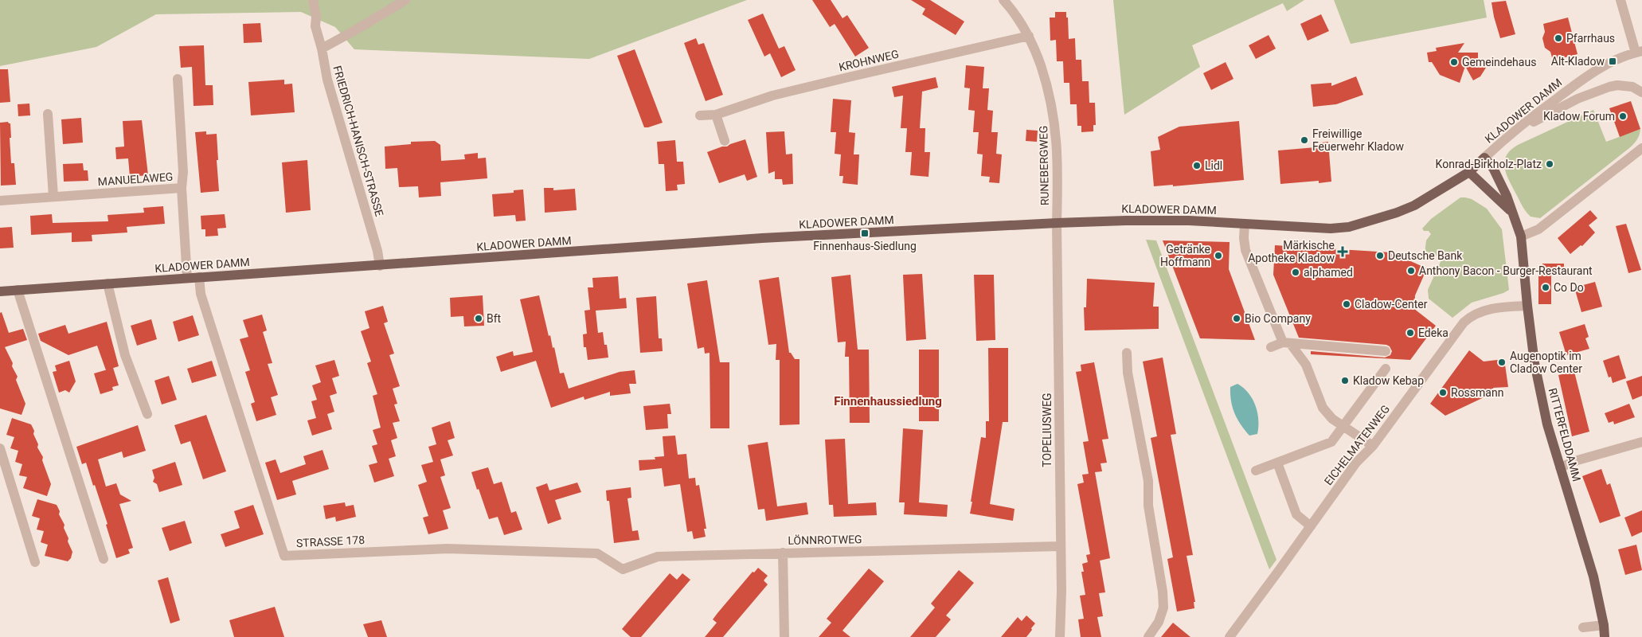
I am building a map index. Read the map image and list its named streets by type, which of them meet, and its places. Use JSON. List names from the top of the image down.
{
  "streets": {
    "main road": ["KLADOWER DAMM", "RITTERFELDDAMM"],
    "street": [
      "KROHNWEG",
      "FRIEDRICH-HANISCH-STRASSE",
      "RUNEBERGWEG",
      "MANUELAWEG",
      "TOPELIUSWEG",
      "EICHELMATENWEG",
      "LÖNNROTWEG",
      "STRASSE 178"
    ]
  },
  "crossings": [
    ["KROHNWEG", "RUNEBERGWEG"],
    ["KLADOWER DAMM", "FRIEDRICH-HANISCH-STRASSE"],
    ["KLADOWER DAMM", "RUNEBERGWEG"],
    ["KLADOWER DAMM", "MANUELAWEG"],
    ["KLADOWER DAMM", "TOPELIUSWEG"],
    ["KLADOWER DAMM", "RITTERFELDDAMM"],
    ["KLADOWER DAMM", "STRASSE 178"],
    ["RUNEBERGWEG", "TOPELIUSWEG"],
    ["TOPELIUSWEG", "LÖNNROTWEG"],
    ["RITTERFELDDAMM", "EICHELMATENWEG"],
    ["LÖNNROTWEG", "STRASSE 178"]
  ],
  "districts": ["Finnenhaussiedlung"],
  "places": {
    "other": [
      "Pfarrhaus",
      "Gemeindehaus",
      "Kladow Forum",
      "Freiwillige Feuerwehr Kladow",
      "Konrad-Birkholz-Platz",
      "Lidl",
      "Getränke Hoffmann",
      "Deutsche Bank",
      "Anthony Bacon - Burger-Restaurant",
      "alphamed",
      "Co Do",
      "Cladow-Center",
      "Bft",
      "Bio Company",
      "Edeka",
      "Augenoptik im Cladow Center",
      "Kladow Kebap",
      "Rossmann"
    ],
    "transit": ["Alt-Kladow", "Finnenhaus-Siedlung"],
    "health": ["Märkische Apotheke Kladow"]
  }
}
